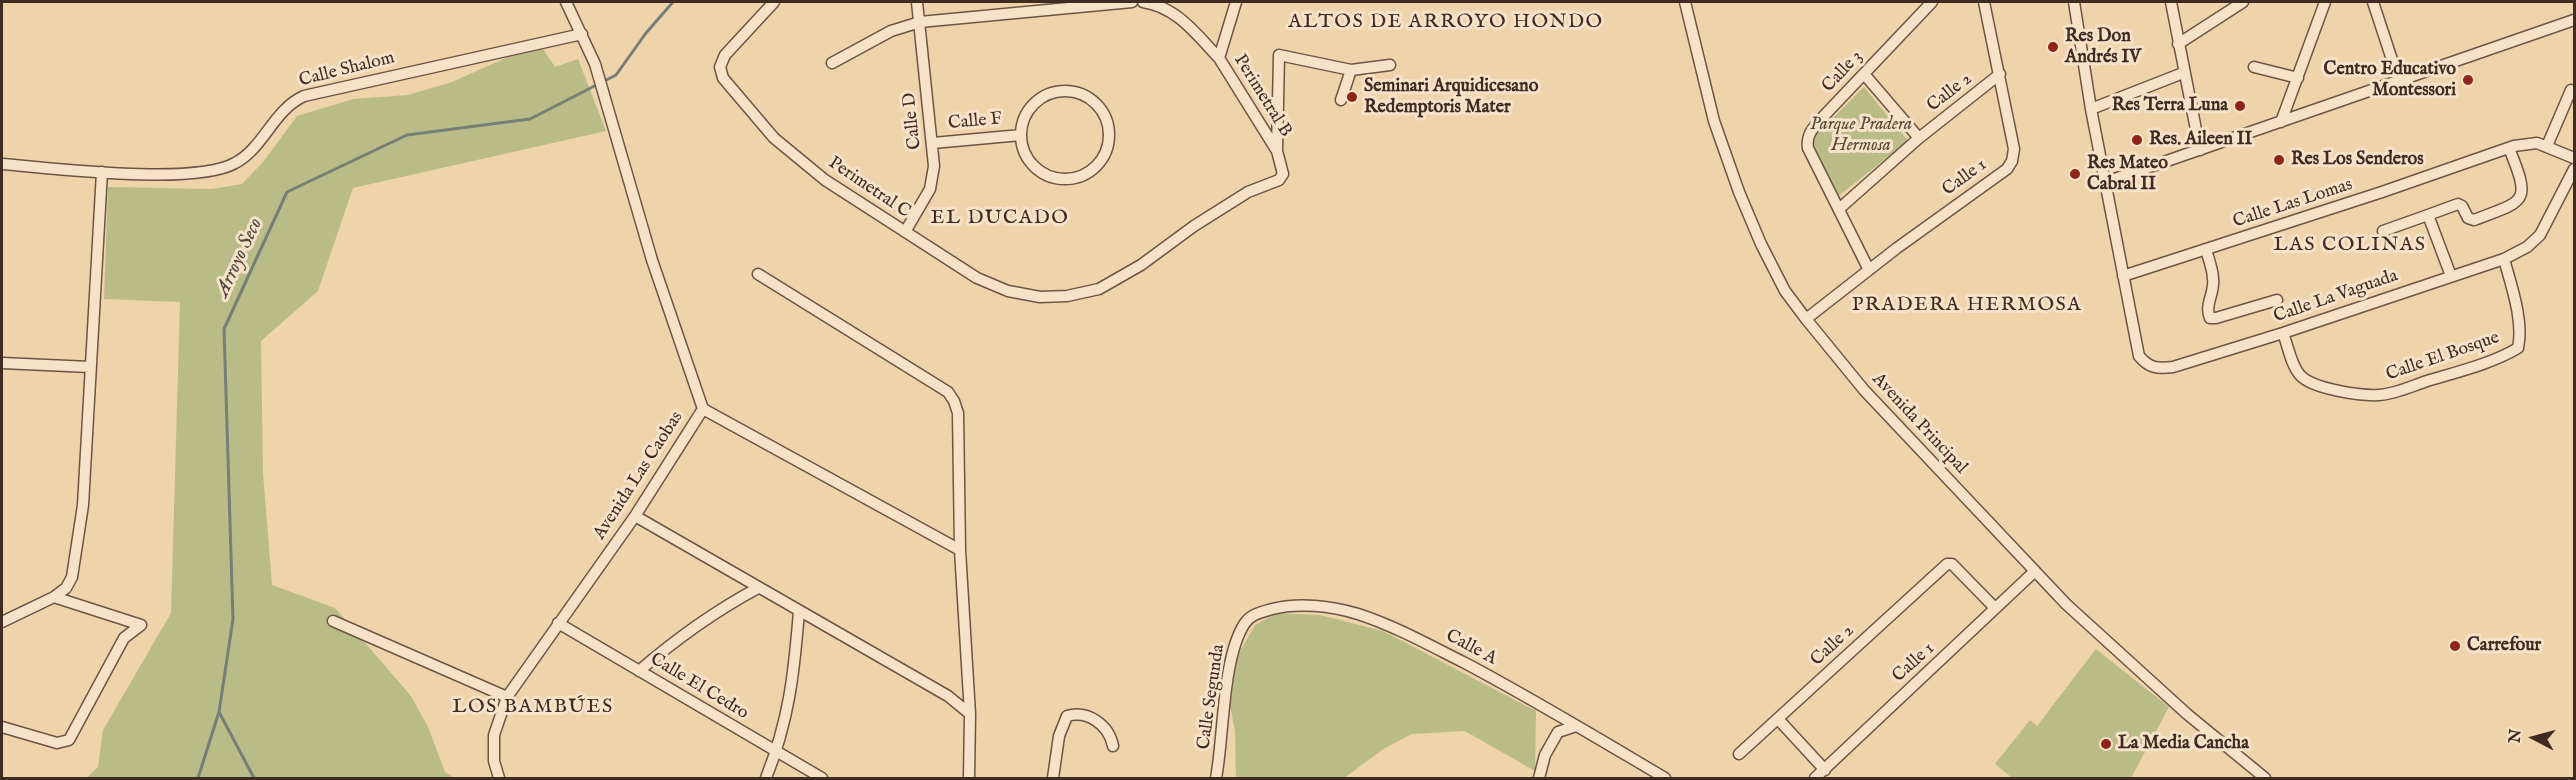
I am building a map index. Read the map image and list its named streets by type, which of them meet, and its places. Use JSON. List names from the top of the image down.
{
  "streets": {
    "street": [
      "Calle Shalom",
      "Calle 3",
      "Calle 2",
      "Perimetral B",
      "Calle D",
      "Calle F",
      "Calle 1",
      "Perimetral C",
      "Calle Las Lomas",
      "Calle La Vaguada",
      "Calle El Bosque",
      "Avenida Principal",
      "Avenida Las Caobas",
      "Calle A",
      "Calle El Cedro",
      "Calle Segunda"
    ]
  },
  "crossings": [
    ["Calle Shalom", "Avenida Las Caobas"],
    ["Calle 3", "Calle 2"],
    ["Calle 3", "Calle 1"],
    ["Calle 2", "Calle 1"],
    ["Perimetral B", "Perimetral C"],
    ["Calle D", "Calle F"],
    ["Calle D", "Perimetral C"],
    ["Calle 1", "Avenida Principal"],
    ["Calle Las Lomas", "Calle La Vaguada"],
    ["Calle La Vaguada", "Calle El Bosque"],
    ["Avenida Las Caobas", "Calle El Cedro"],
    ["Calle A", "Calle Segunda"]
  ],
  "districts": [
    "ALTOS DE ARROYO HONDO",
    "EL DUCADO",
    "LAS COLINAS",
    "PRADERA HERMOSA",
    "LOS BAMBÚES"
  ],
  "water": ["Arroyo Seco"],
  "parks": ["Parque Pradera Hermosa"],
  "places": [
    "Res Don Andrés IV",
    "Centro Educativo Montessori",
    "Seminari Arquidicesano Redemptoris Mater",
    "Res Terra Luna",
    "Res. Aileen II",
    "Res Los Senderos",
    "Res Mateo Cabral II",
    "Carrefour",
    "La Media Cancha"
  ],
  "north": "left"
}
